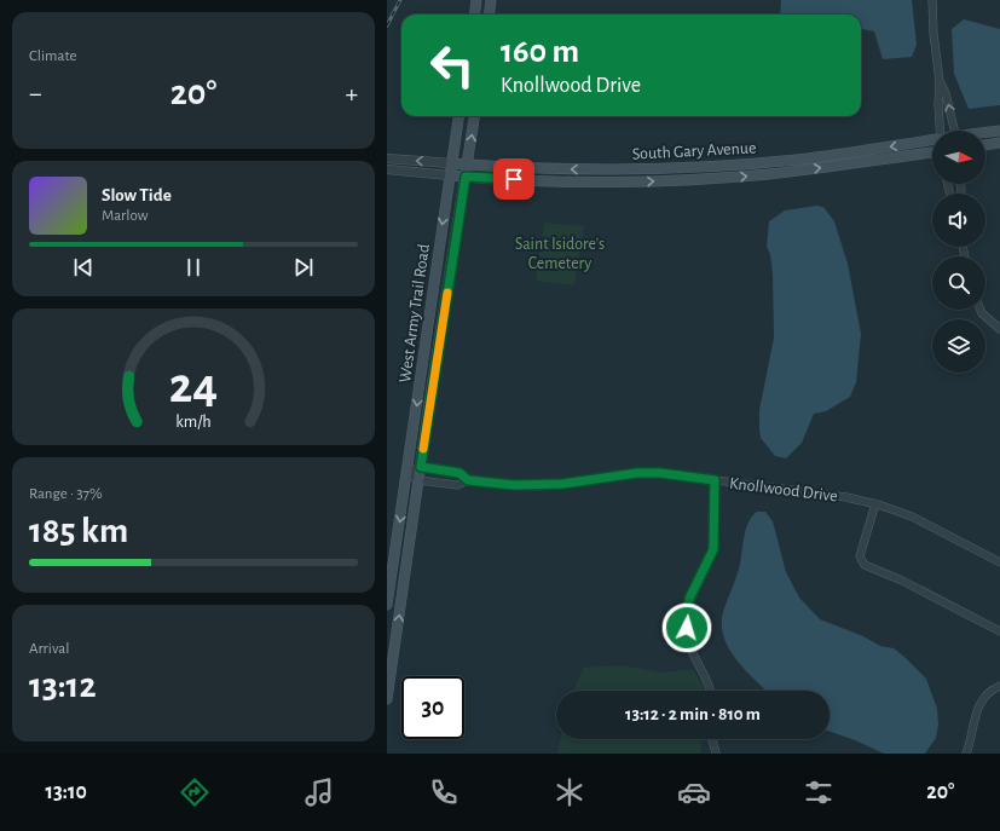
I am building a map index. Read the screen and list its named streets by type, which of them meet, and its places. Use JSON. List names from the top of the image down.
{
  "streets": {
    "main road": ["South Gary Avenue", "West Army Trail Road"],
    "street": ["Knollwood Drive"]
  },
  "crossings": [
    ["South Gary Avenue", "West Army Trail Road"],
    ["West Army Trail Road", "Knollwood Drive"]
  ],
  "parks": ["Saint Isidore's Cemetery"],
  "north": "right",
  "page": {
    "tile": [
      "Climate",
      ["Range · 37%", "185 km"],
      ["Arrival", "13:12"]
    ],
    "turn": ["160 m", "Knollwood Drive"],
    "heat": ["−", "20°", "+"],
    "song": ["Slow Tide", "Marlow"],
    "limit": "30",
    "trip": "13:12 · 2 min · 810 m",
    "tabs": ["13:10", "20°"],
    "gauge": ["24", "km/h"]
  }
}
